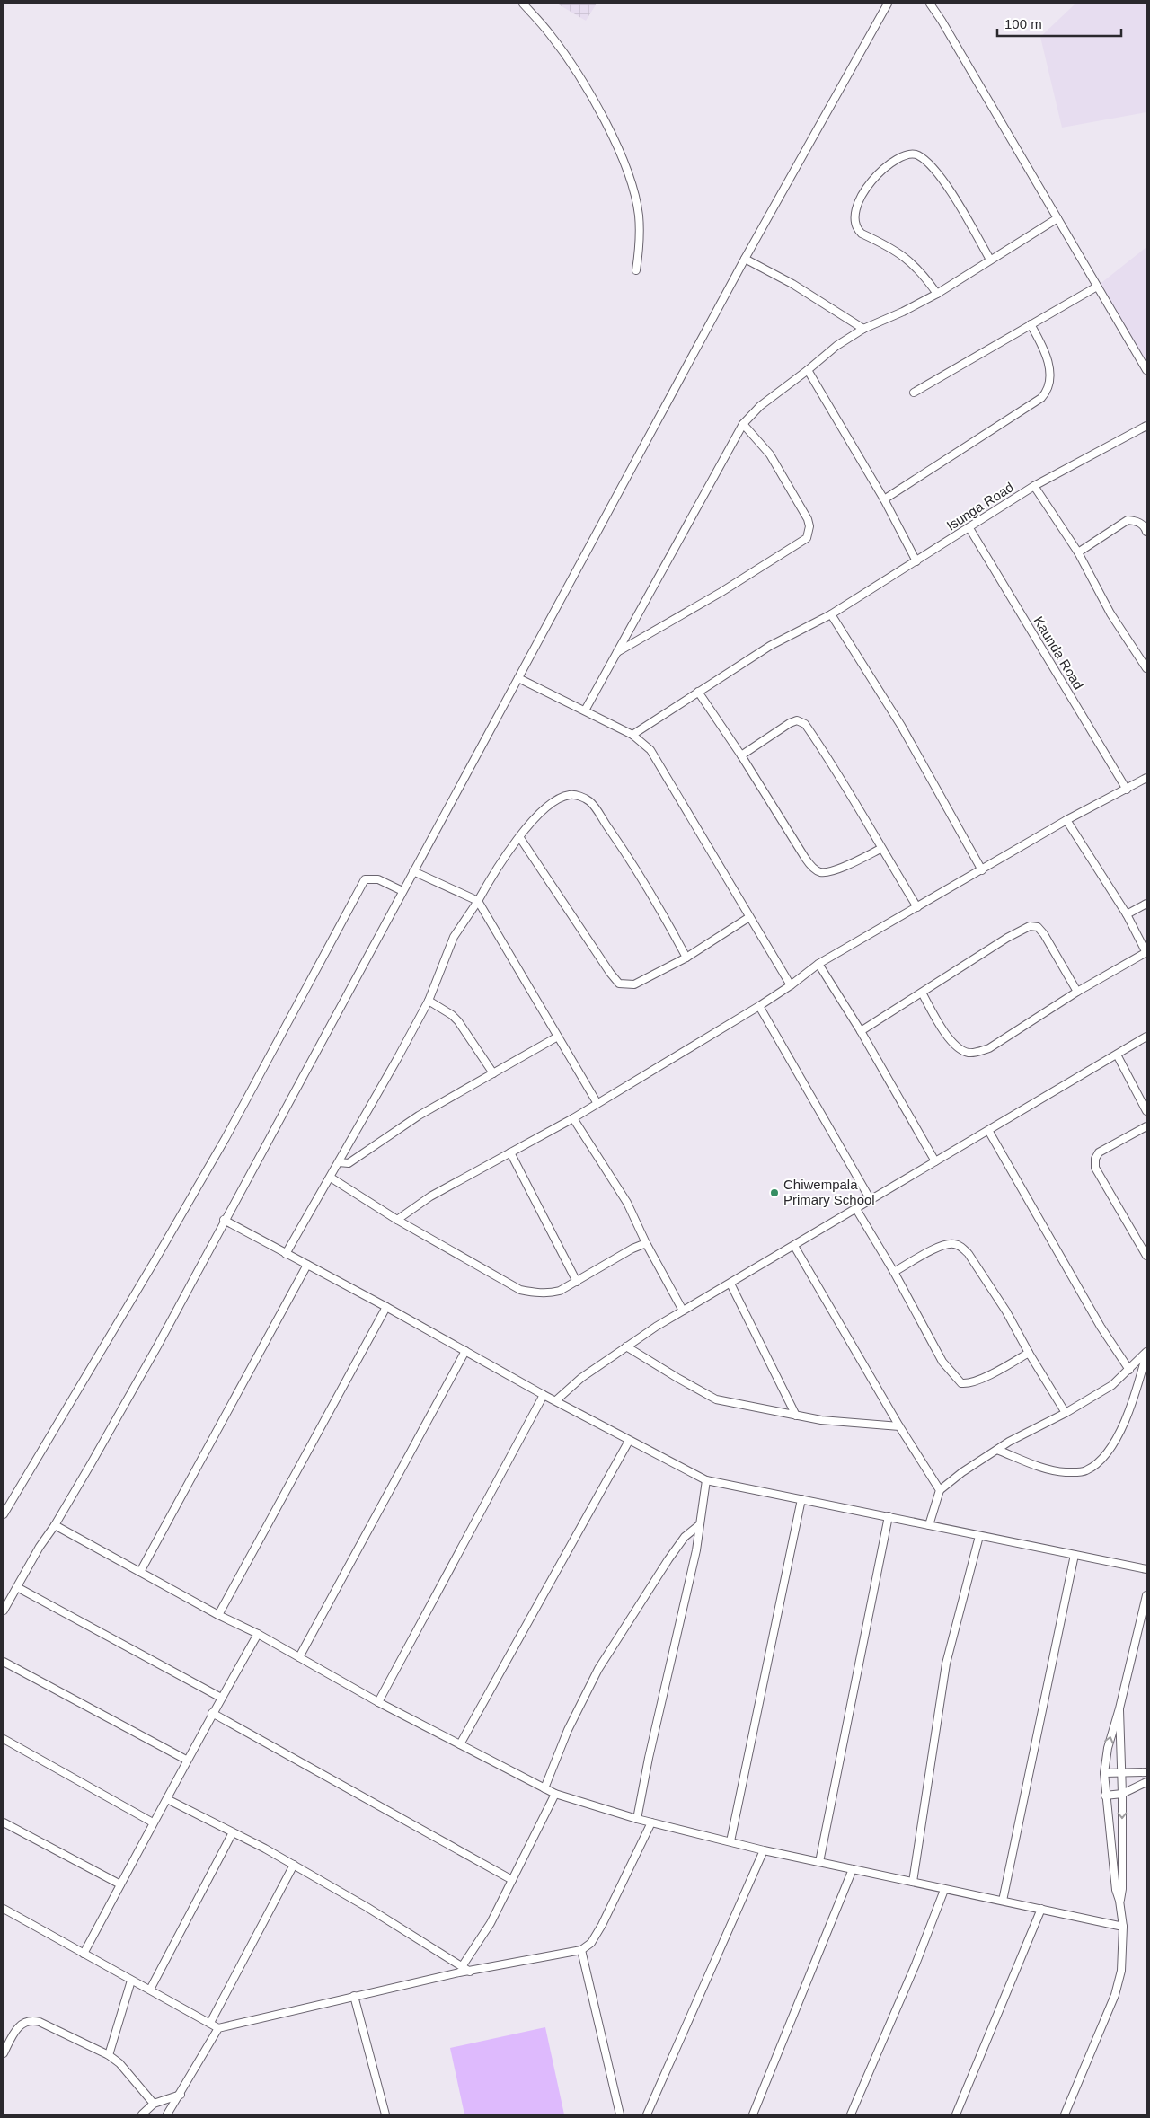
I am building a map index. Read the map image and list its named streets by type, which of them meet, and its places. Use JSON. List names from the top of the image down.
{
  "streets": {
    "street": ["Isunga Road", "Kaunda Road"]
  },
  "crossings": [
    ["Isunga Road", "Kaunda Road"]
  ],
  "places": ["Chiwempala Primary School"],
  "scale_bar": "100 m"
}
